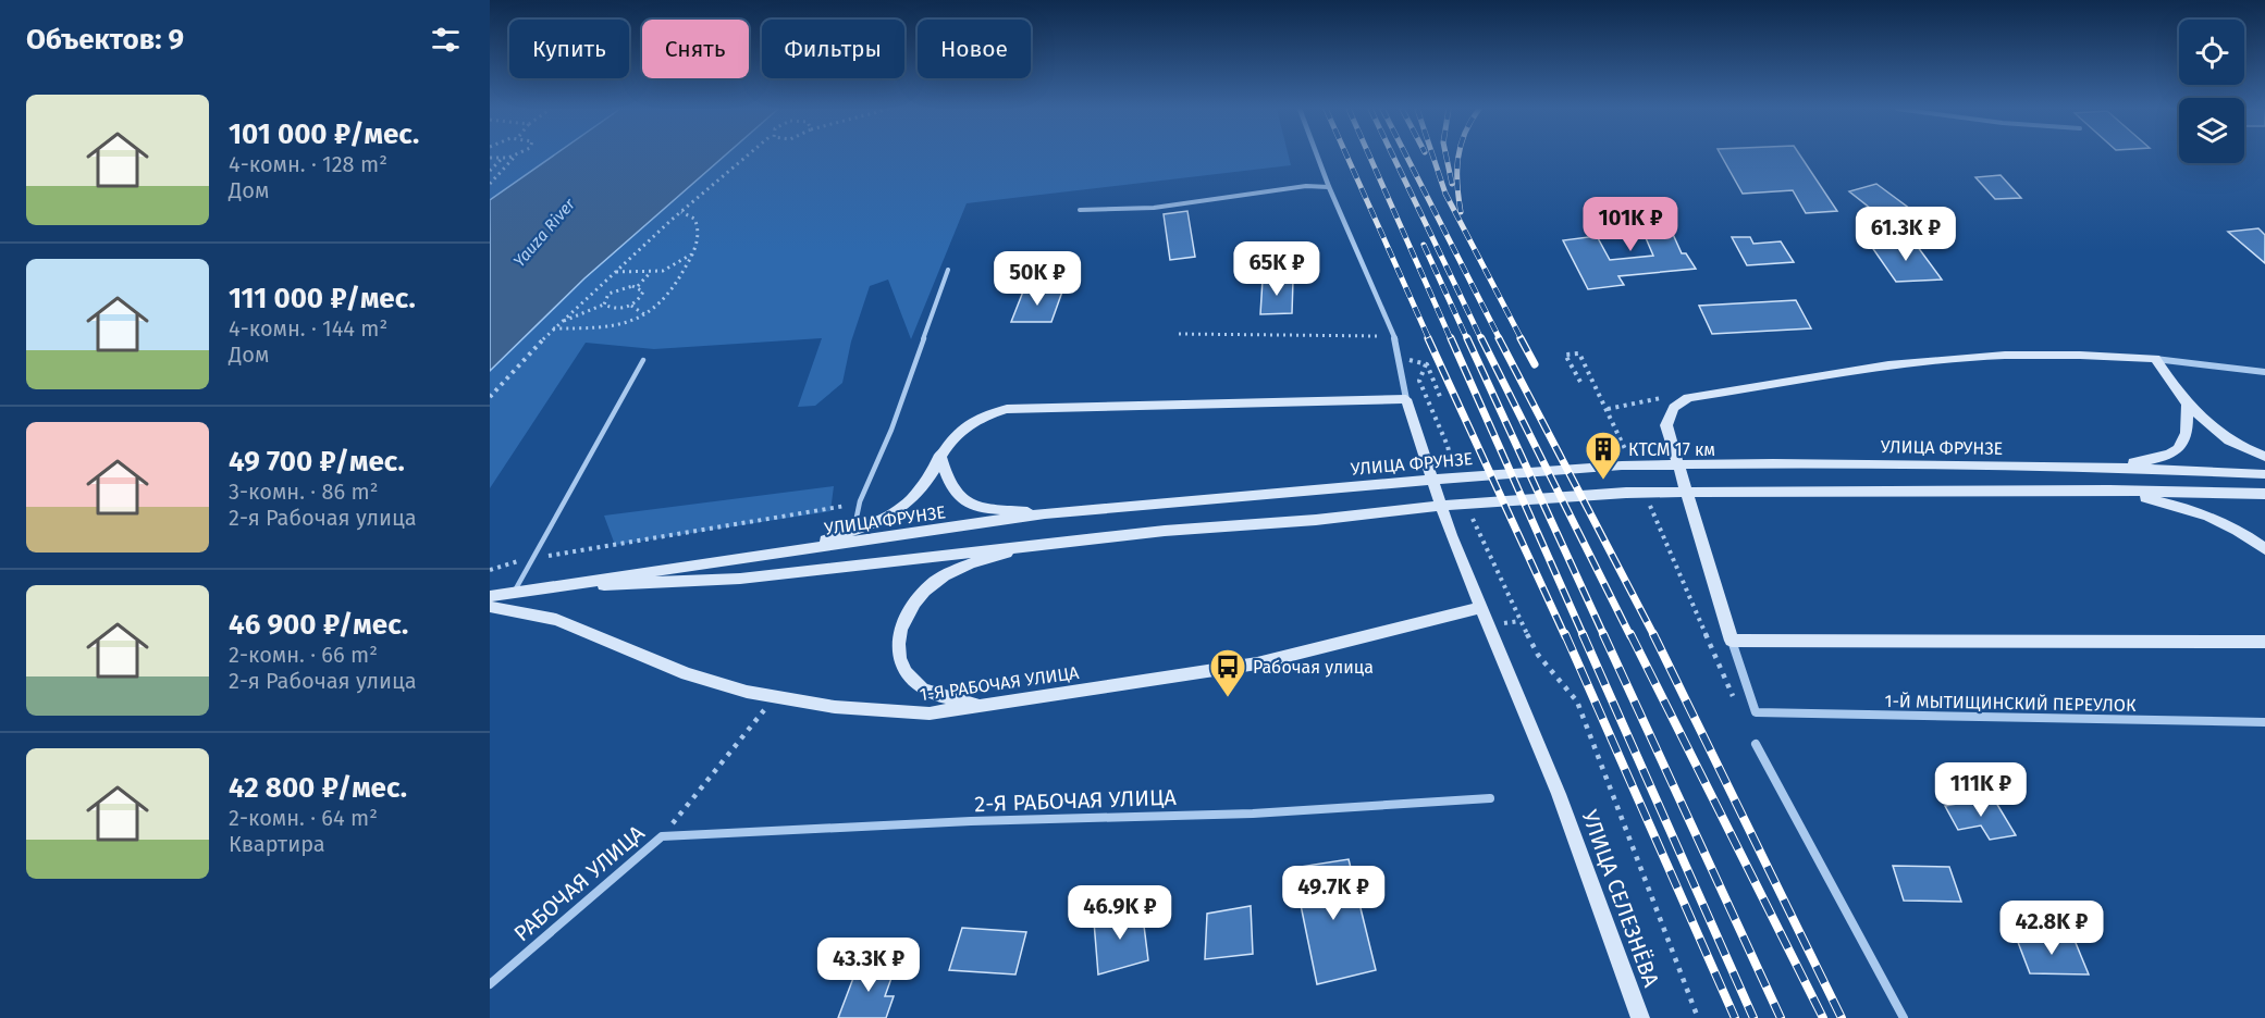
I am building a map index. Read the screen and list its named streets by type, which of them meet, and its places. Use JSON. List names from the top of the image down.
{
  "streets": {
    "main road": ["УЛИЦА ФРУНЗЕ", "1-Я РАБОЧАЯ УЛИЦА", "УЛИЦА СЕЛЕЗНЁВА"],
    "street": ["1-Й МЫТИЩИНСКИЙ ПЕРЕУЛОК", "2-Я РАБОЧАЯ УЛИЦА", "РАБОЧАЯ УЛИЦА"]
  },
  "crossings": [
    ["1-Я РАБОЧАЯ УЛИЦА", "УЛИЦА СЕЛЕЗНЁВА"],
    ["2-Я РАБОЧАЯ УЛИЦА", "РАБОЧАЯ УЛИЦА"]
  ],
  "water": ["Yauza River"],
  "places": {
    "building": ["КТСМ 17 км"],
    "bus stop": ["Рабочая улица"]
  },
  "page": {
    "heading": "Объектов: 9",
    "chip": [
      "Купить",
      "Снять",
      "Фильтры",
      "Новое"
    ],
    "list": [
      {
        "name": "101 000 ₽/мес.",
        "note": "4-комн. · 128 m² · Дом"
      },
      {
        "name": "111 000 ₽/мес.",
        "note": "4-комн. · 144 m² · Дом"
      },
      {
        "name": "49 700 ₽/мес.",
        "note": "3-комн. · 86 m² · 2-я Рабочая улица"
      },
      {
        "name": "46 900 ₽/мес.",
        "note": "2-комн. · 66 m² · 2-я Рабочая улица"
      },
      {
        "name": "42 800 ₽/мес.",
        "note": "2-комн. · 64 m² · Квартира"
      }
    ],
    "price": [
      "101K ₽",
      "61.3K ₽",
      "65K ₽",
      "50K ₽",
      "111K ₽",
      "49.7K ₽",
      "46.9K ₽",
      "42.8K ₽",
      "43.3K ₽"
    ]
  }
}
